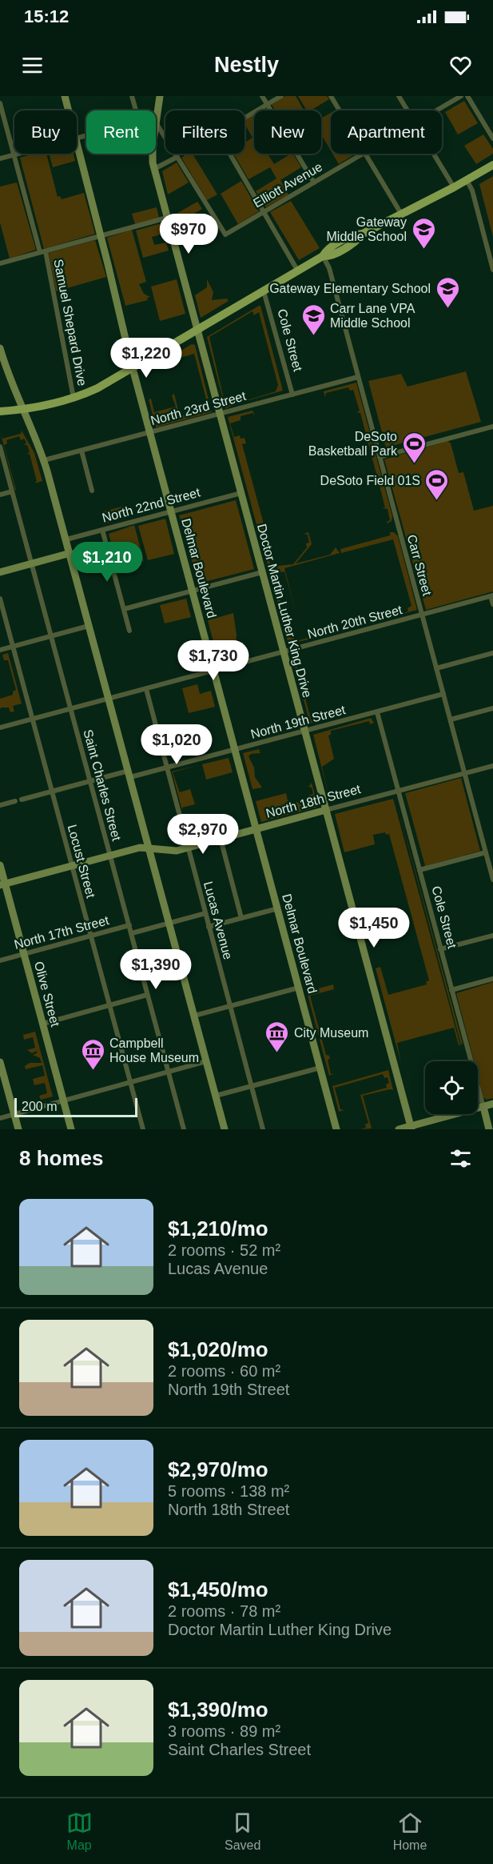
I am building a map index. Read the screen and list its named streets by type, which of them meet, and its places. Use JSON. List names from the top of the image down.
{
  "streets": {
    "main road": [
      "Cole Street",
      "Delmar Boulevard",
      "Doctor Martin Luther King Drive",
      "North 18th Street",
      "Olive Street"
    ],
    "street": [
      "Elliott Avenue",
      "Samuel Shepard Drive",
      "North 23rd Street",
      "North 22nd Street",
      "Carr Street",
      "North 20th Street",
      "North 19th Street",
      "Saint Charles Street",
      "Locust Street",
      "Lucas Avenue",
      "North 17th Street"
    ]
  },
  "crossings": [
    ["Cole Street", "North 23rd Street"],
    ["Cole Street", "North 19th Street"],
    ["Cole Street", "North 18th Street"],
    ["North 23rd Street", "Carr Street"],
    ["North 23rd Street", "Delmar Boulevard"],
    ["North 23rd Street", "Doctor Martin Luther King Drive"],
    ["North 22nd Street", "Delmar Boulevard"],
    ["North 22nd Street", "Doctor Martin Luther King Drive"],
    ["Carr Street", "North 20th Street"],
    ["Carr Street", "North 19th Street"],
    ["Carr Street", "North 18th Street"],
    ["Delmar Boulevard", "North 20th Street"],
    ["Delmar Boulevard", "North 19th Street"],
    ["Delmar Boulevard", "North 18th Street"],
    ["Doctor Martin Luther King Drive", "North 20th Street"],
    ["Doctor Martin Luther King Drive", "North 19th Street"],
    ["Doctor Martin Luther King Drive", "North 18th Street"],
    ["North 20th Street", "Saint Charles Street"],
    ["North 20th Street", "Locust Street"],
    ["North 20th Street", "Lucas Avenue"],
    ["North 19th Street", "Saint Charles Street"],
    ["North 19th Street", "Locust Street"],
    ["North 19th Street", "Lucas Avenue"],
    ["Saint Charles Street", "North 18th Street"],
    ["Saint Charles Street", "North 17th Street"],
    ["North 18th Street", "Locust Street"],
    ["North 18th Street", "Lucas Avenue"],
    ["North 18th Street", "Olive Street"],
    ["Locust Street", "North 17th Street"],
    ["North 17th Street", "Olive Street"]
  ],
  "places": {
    "school or university": ["Gateway Middle School", "Gateway Elementary School", "Carr Lane VPA Middle School"],
    "sports": ["DeSoto Basketball Park", "DeSoto Field 01S"],
    "museum": ["City Museum", "Campbell House Museum"]
  },
  "scale_bar": "200 m",
  "page": {
    "status": "15:12",
    "header": "Nestly",
    "chip": [
      "Buy",
      "Rent",
      "Filters",
      "New",
      "Apartment"
    ],
    "price": [
      "$970",
      "$1,220",
      "$1,210",
      "$1,730",
      "$1,020",
      "$2,970",
      "$1,450",
      "$1,390"
    ],
    "scale": "200 m",
    "heading": "8 homes",
    "list": [
      {
        "name": "$1,210/mo",
        "note": "2 rooms · 52 m² · Lucas Avenue"
      },
      {
        "name": "$1,020/mo",
        "note": "2 rooms · 60 m² · North 19th Street"
      },
      {
        "name": "$2,970/mo",
        "note": "5 rooms · 138 m² · North 18th Street"
      },
      {
        "name": "$1,450/mo",
        "note": "2 rooms · 78 m² · Doctor Martin Luther King Drive"
      },
      {
        "name": "$1,390/mo",
        "note": "3 rooms · 89 m² · Saint Charles Street"
      }
    ],
    "tabs": ["Map", "Saved", "Home"]
  }
}
